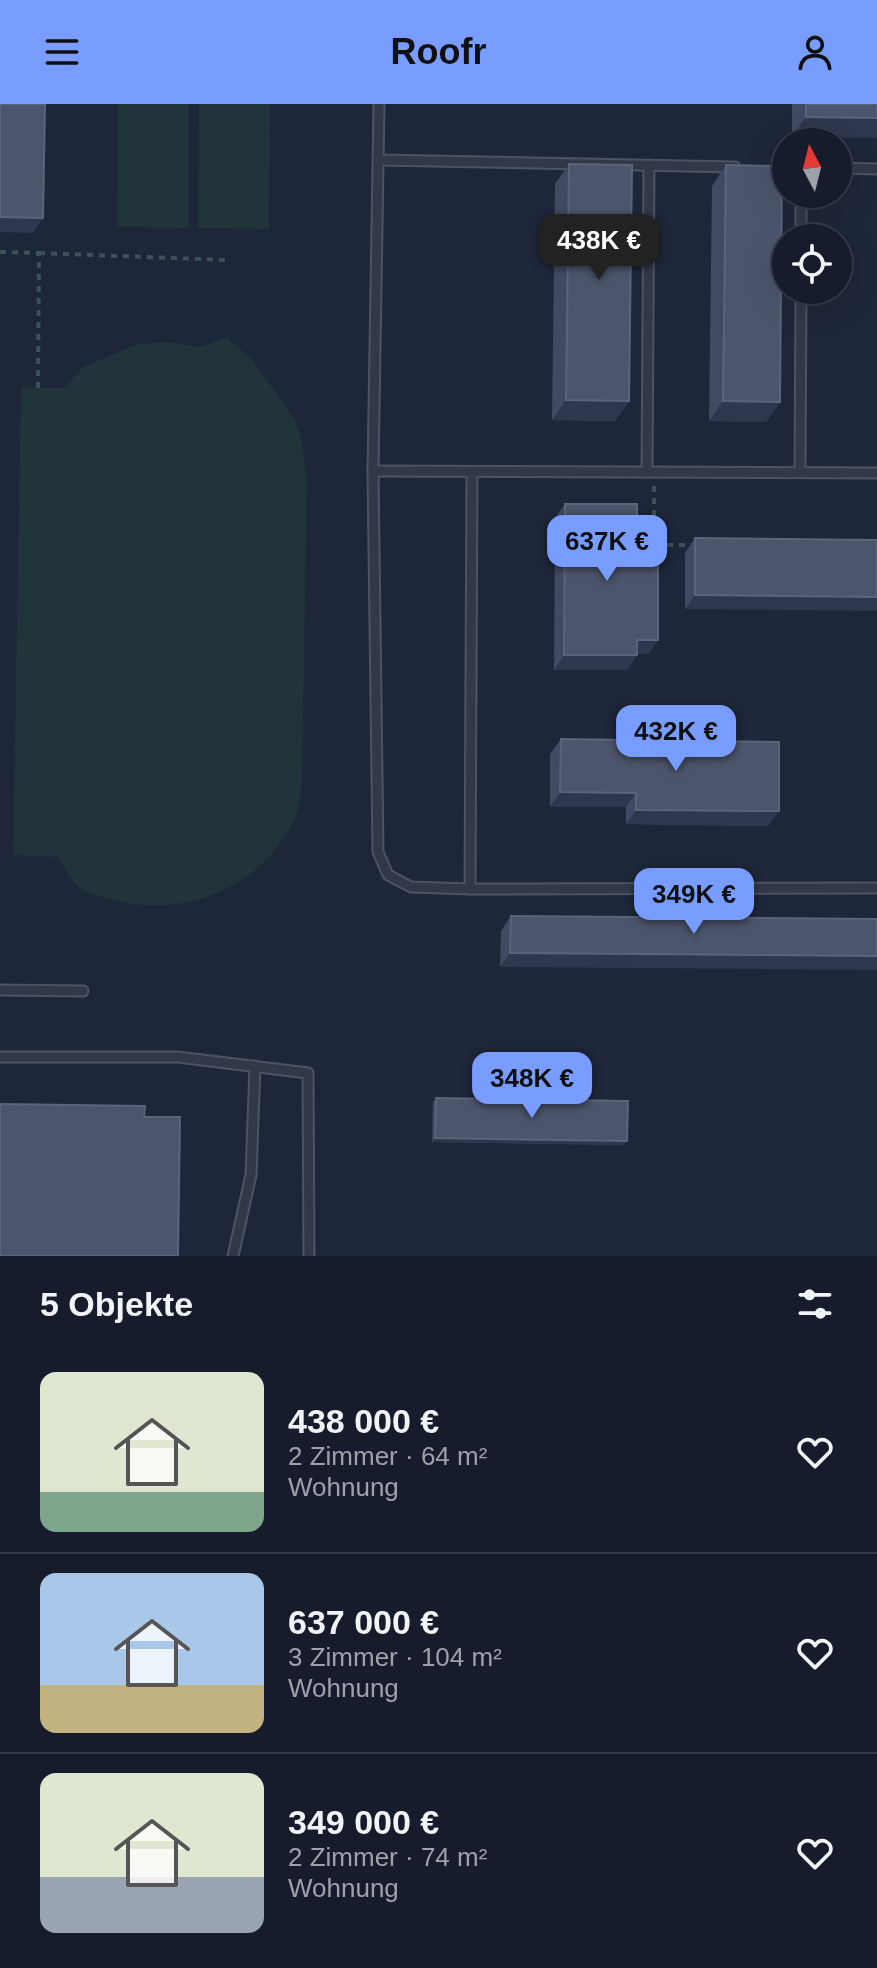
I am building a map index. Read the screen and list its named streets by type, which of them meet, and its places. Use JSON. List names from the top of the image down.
{
  "north": "top",
  "page": {
    "header": "Roofr",
    "price": [
      "438K €",
      "637K €",
      "432K €",
      "349K €",
      "348K €"
    ],
    "heading": "5 Objekte",
    "list": [
      {
        "name": "438 000 €",
        "note": "2 Zimmer · 64 m² · Wohnung"
      },
      {
        "name": "637 000 €",
        "note": "3 Zimmer · 104 m² · Wohnung"
      },
      {
        "name": "349 000 €",
        "note": "2 Zimmer · 74 m² · Wohnung"
      }
    ]
  }
}
